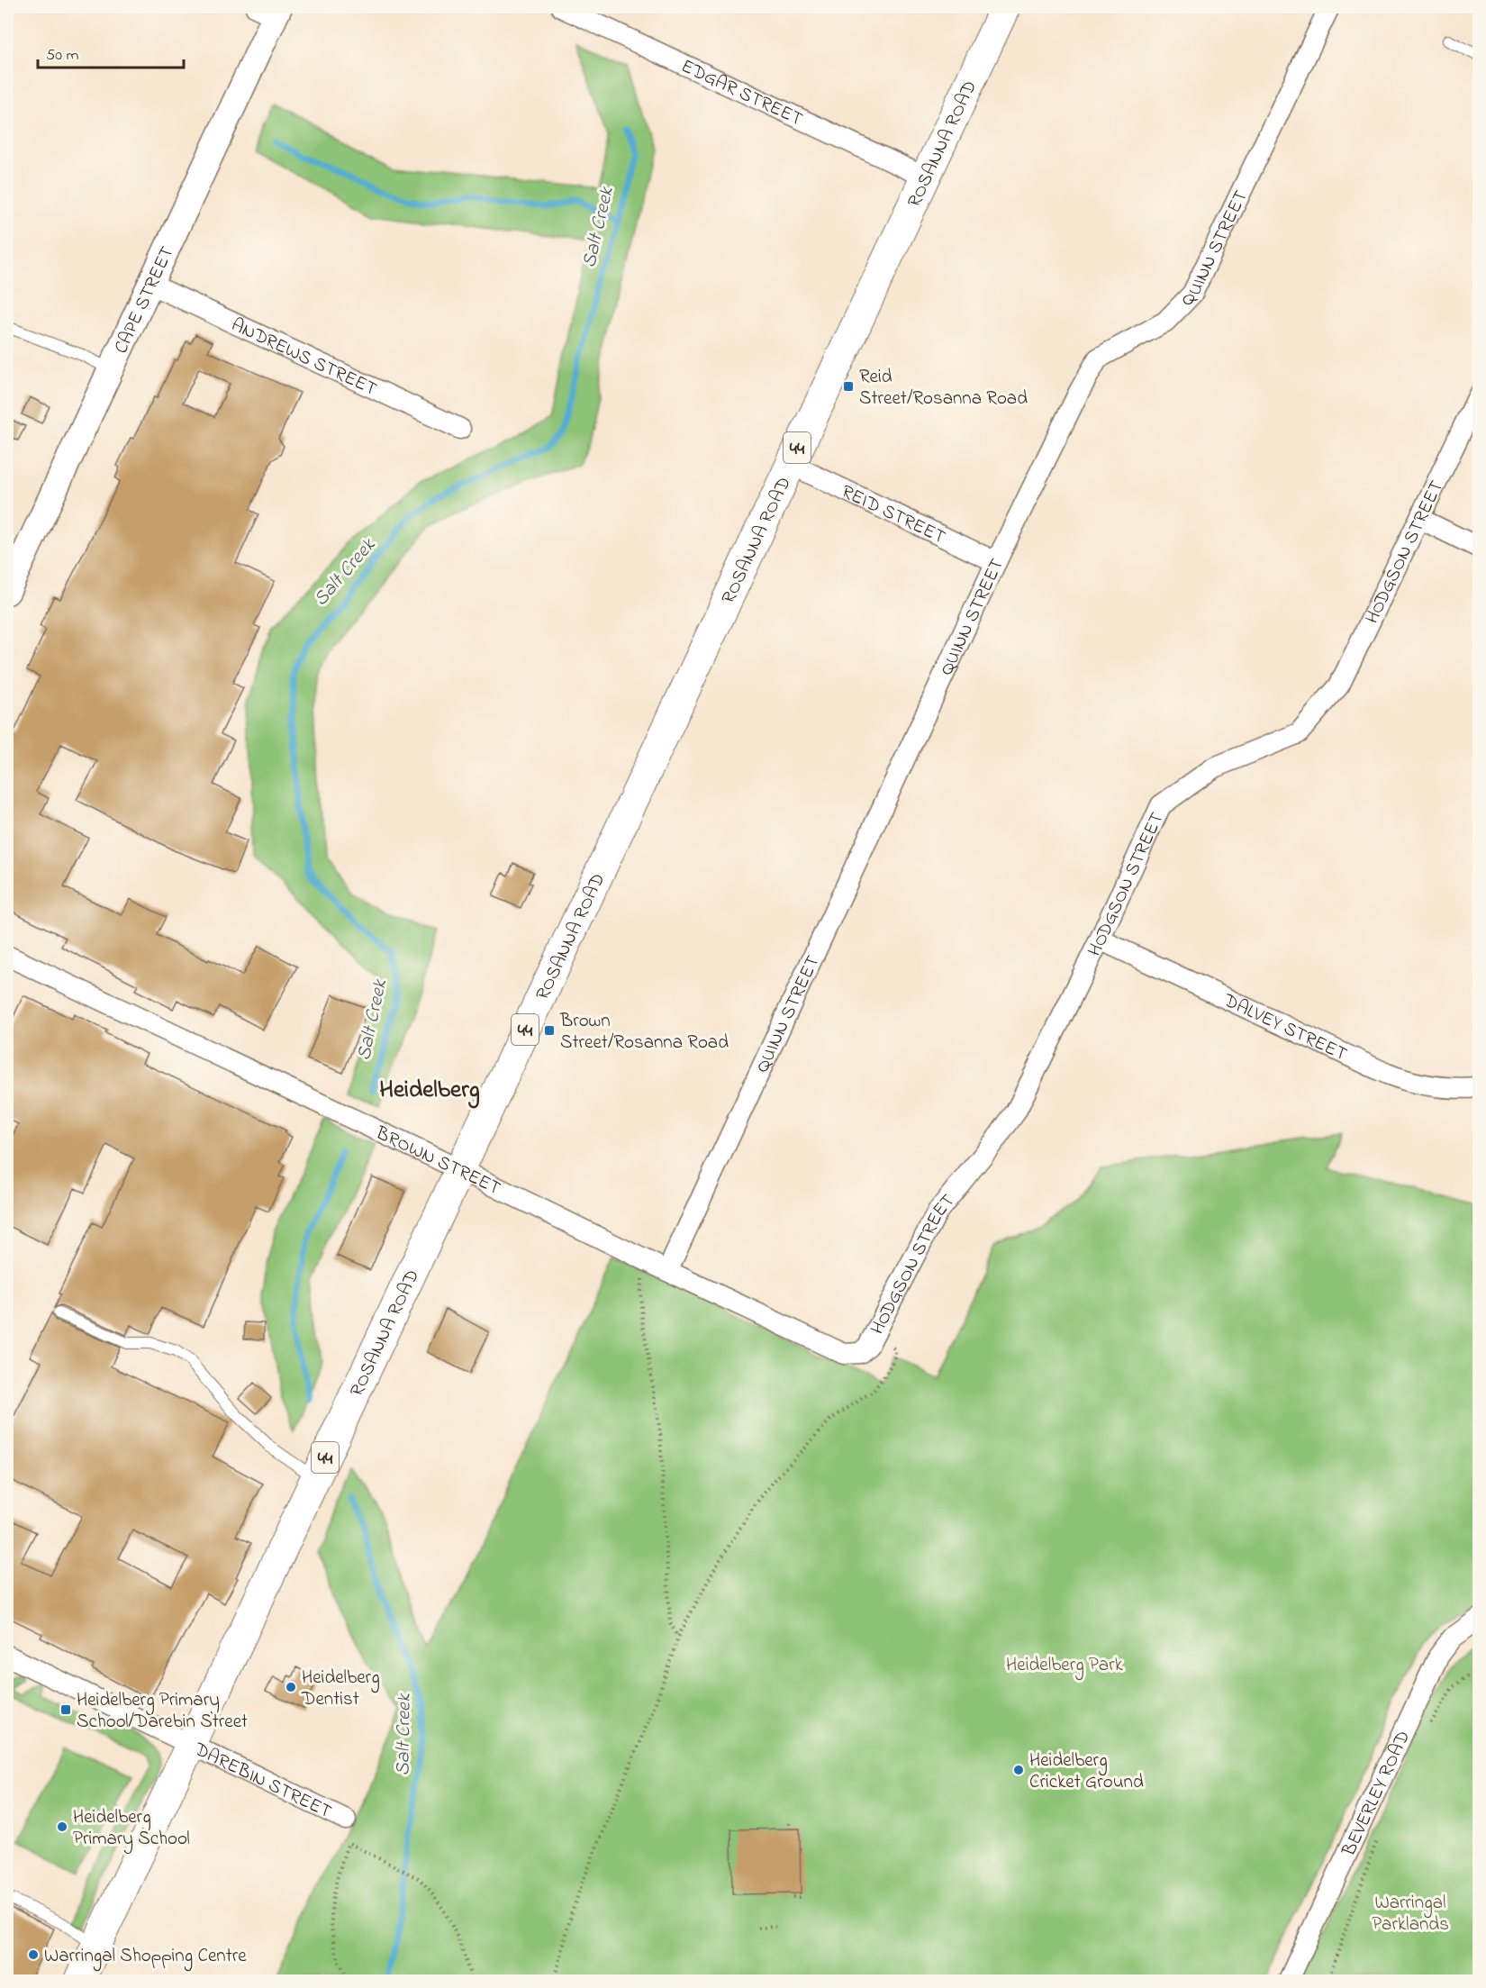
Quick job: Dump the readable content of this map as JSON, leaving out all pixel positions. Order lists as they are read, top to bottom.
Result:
{
  "streets": {
    "highway": ["ROSANNA ROAD", "44"],
    "street": [
      "EDGAR STREET",
      "QUINN STREET",
      "CAPE STREET",
      "ANDREWS STREET",
      "REID STREET",
      "HODGSON STREET",
      "DALVEY STREET",
      "BROWN STREET",
      "DAREBIN STREET",
      "BEVERLEY ROAD"
    ]
  },
  "crossings": [
    ["EDGAR STREET", "ROSANNA ROAD"],
    ["ROSANNA ROAD", "REID STREET"],
    ["ROSANNA ROAD", "BROWN STREET"],
    ["ROSANNA ROAD", "DAREBIN STREET"],
    ["QUINN STREET", "REID STREET"],
    ["QUINN STREET", "BROWN STREET"],
    ["CAPE STREET", "ANDREWS STREET"],
    ["HODGSON STREET", "DALVEY STREET"],
    ["HODGSON STREET", "BROWN STREET"]
  ],
  "districts": ["Heidelberg"],
  "water": ["Salt Creek"],
  "parks": ["Heidelberg Park", "Warringal Parklands"],
  "places": {
    "transit": ["Reid Street/Rosanna Road", "Brown Street/Rosanna Road", "Heidelberg Primary School/Darebin Street"],
    "other": [
      "Heidelberg Dentist",
      "Heidelberg Cricket Ground",
      "Heidelberg Primary School",
      "Warringal Shopping Centre"
    ]
  },
  "scale_bar": "50 m"
}
